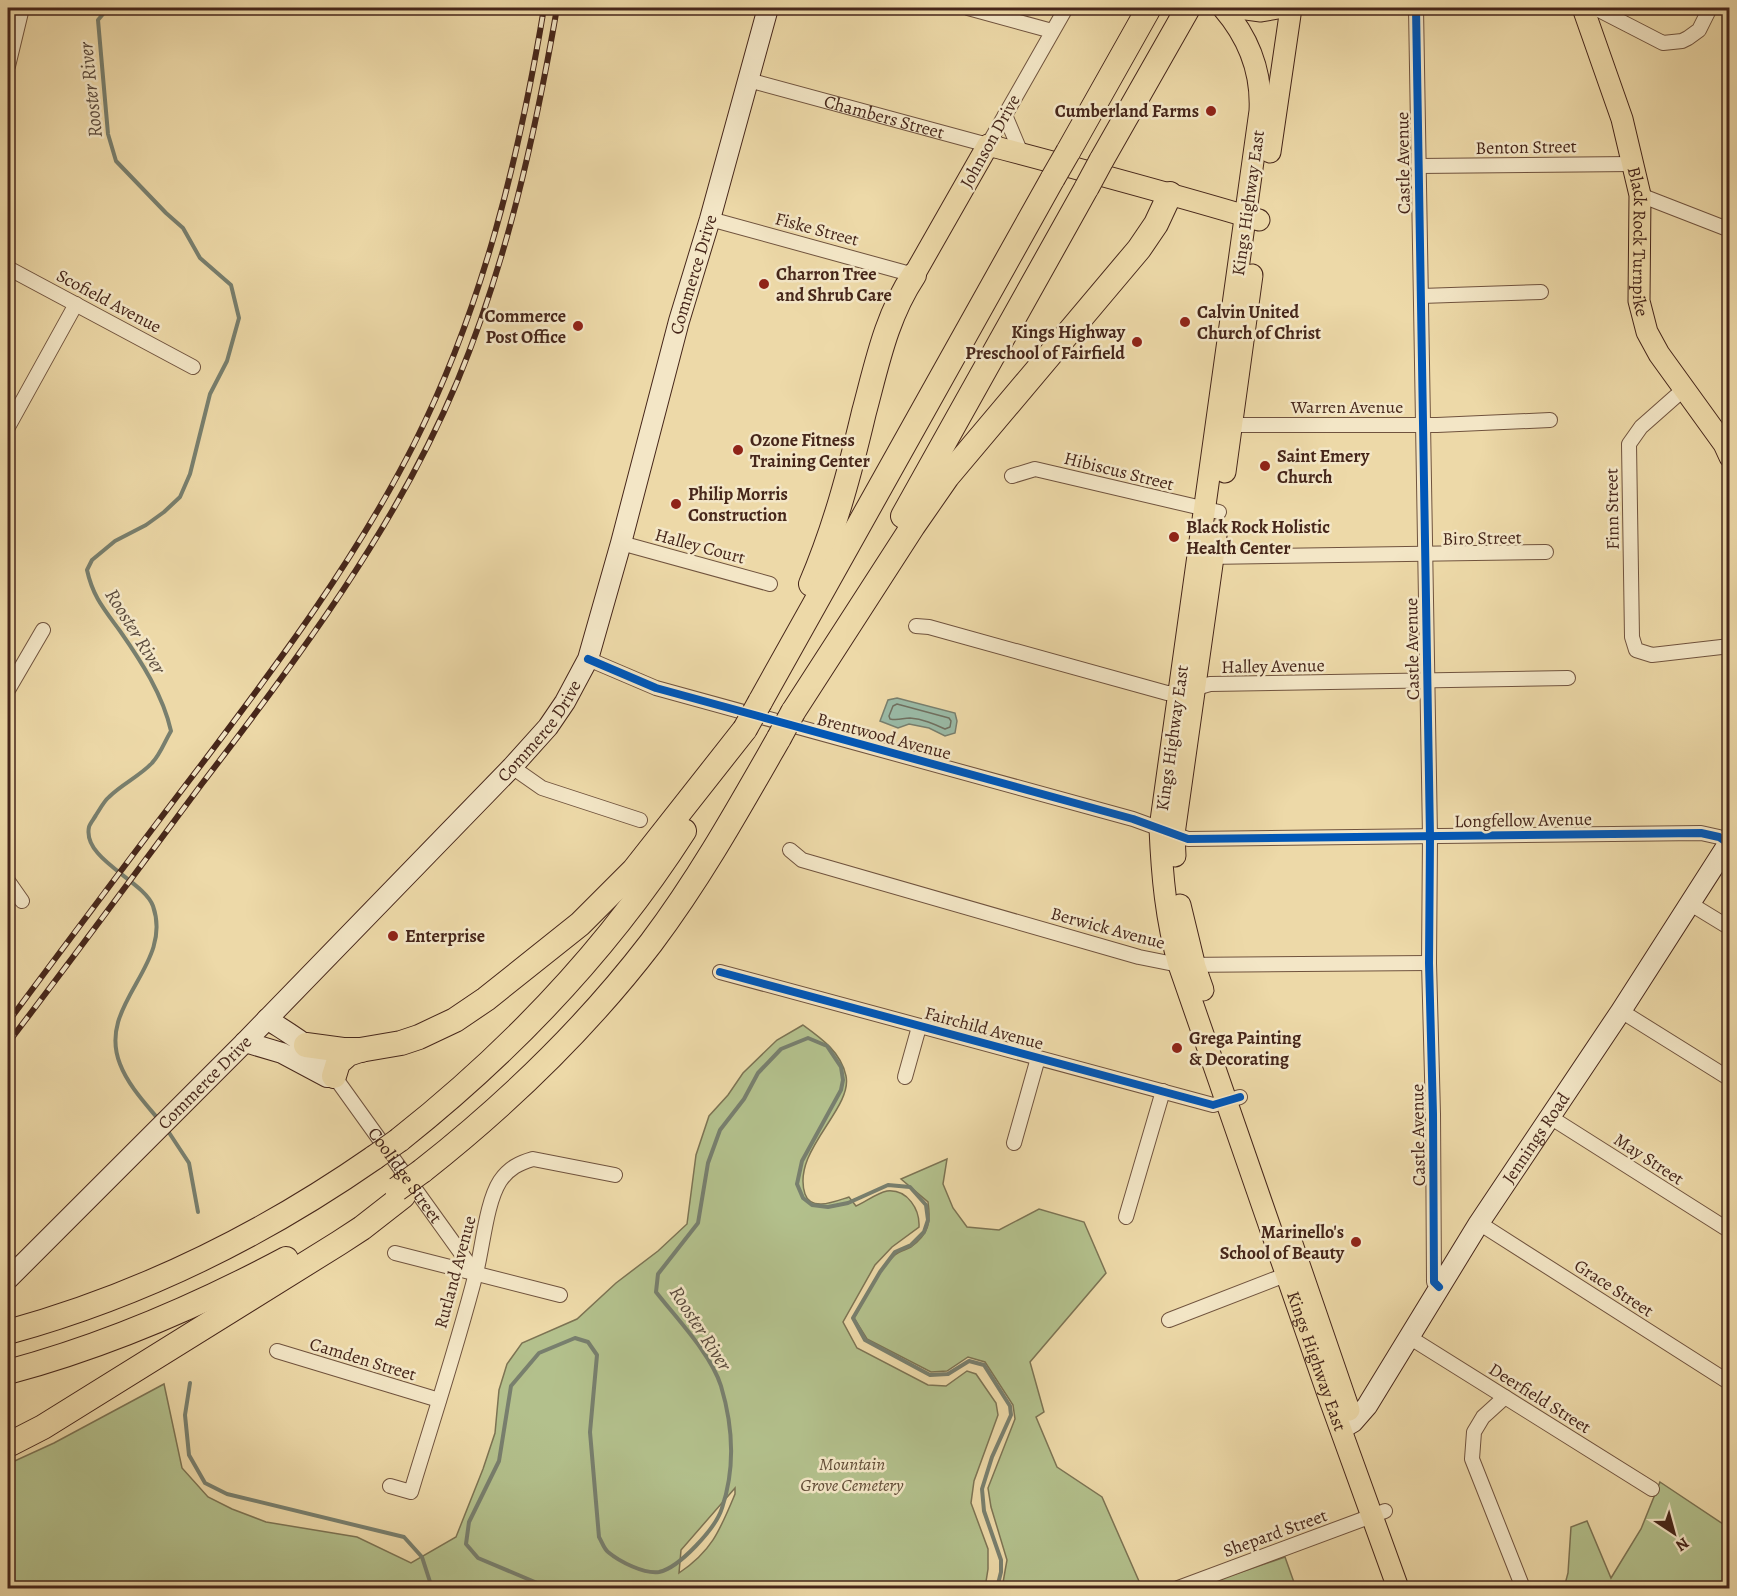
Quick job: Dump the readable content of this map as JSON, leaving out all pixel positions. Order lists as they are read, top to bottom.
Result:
{
  "streets": {
    "main road": [
      "Chambers Street",
      "Johnson Drive",
      "Kings Highway East",
      "Black Rock Turnpike",
      "Commerce Drive",
      "Jennings Road",
      "Coolidge Street"
    ],
    "street": [
      "Benton Street",
      "Castle Avenue",
      "Fiske Street",
      "Scofield Avenue",
      "Warren Avenue",
      "Hibiscus Street",
      "Finn Street",
      "Biro Street",
      "Halley Court",
      "Halley Avenue",
      "Brentwood Avenue",
      "Longfellow Avenue",
      "Berwick Avenue",
      "Fairchild Avenue",
      "May Street",
      "Rutland Avenue",
      "Grace Street",
      "Camden Street",
      "Deerfield Street",
      "Shepard Street"
    ]
  },
  "crossings": [
    ["Chambers Street", "Johnson Drive"],
    ["Chambers Street", "Kings Highway East"],
    ["Chambers Street", "Commerce Drive"],
    ["Johnson Drive", "Fiske Street"],
    ["Benton Street", "Castle Avenue"],
    ["Benton Street", "Black Rock Turnpike"],
    ["Castle Avenue", "Warren Avenue"],
    ["Castle Avenue", "Biro Street"],
    ["Castle Avenue", "Halley Avenue"],
    ["Castle Avenue", "Longfellow Avenue"],
    ["Castle Avenue", "Berwick Avenue"],
    ["Castle Avenue", "Jennings Road"],
    ["Kings Highway East", "Warren Avenue"],
    ["Kings Highway East", "Hibiscus Street"],
    ["Kings Highway East", "Biro Street"],
    ["Kings Highway East", "Halley Avenue"],
    ["Kings Highway East", "Brentwood Avenue"],
    ["Kings Highway East", "Longfellow Avenue"],
    ["Kings Highway East", "Berwick Avenue"],
    ["Kings Highway East", "Fairchild Avenue"],
    ["Kings Highway East", "Jennings Road"],
    ["Kings Highway East", "Shepard Street"],
    ["Fiske Street", "Commerce Drive"],
    ["Black Rock Turnpike", "Finn Street"],
    ["Commerce Drive", "Halley Court"],
    ["Commerce Drive", "Brentwood Avenue"],
    ["Commerce Drive", "Coolidge Street"],
    ["Brentwood Avenue", "Longfellow Avenue"],
    ["Longfellow Avenue", "Jennings Road"],
    ["Jennings Road", "May Street"],
    ["Jennings Road", "Grace Street"],
    ["Jennings Road", "Deerfield Street"],
    ["Coolidge Street", "Rutland Avenue"],
    ["Rutland Avenue", "Camden Street"]
  ],
  "water": ["Rooster River"],
  "parks": ["Mountain Grove Cemetery"],
  "places": [
    "Cumberland Farms",
    "Charron Tree and Shrub Care",
    "Calvin United Church of Christ",
    "Commerce Post Office",
    "Kings Highway Preschool of Fairfield",
    "Ozone Fitness Training Center",
    "Saint Emery Church",
    "Philip Morris Construction",
    "Black Rock Holistic Health Center",
    "Enterprise",
    "Grega Painting & Decorating",
    "Marinello's School of Beauty"
  ],
  "north": "bottom right"
}
